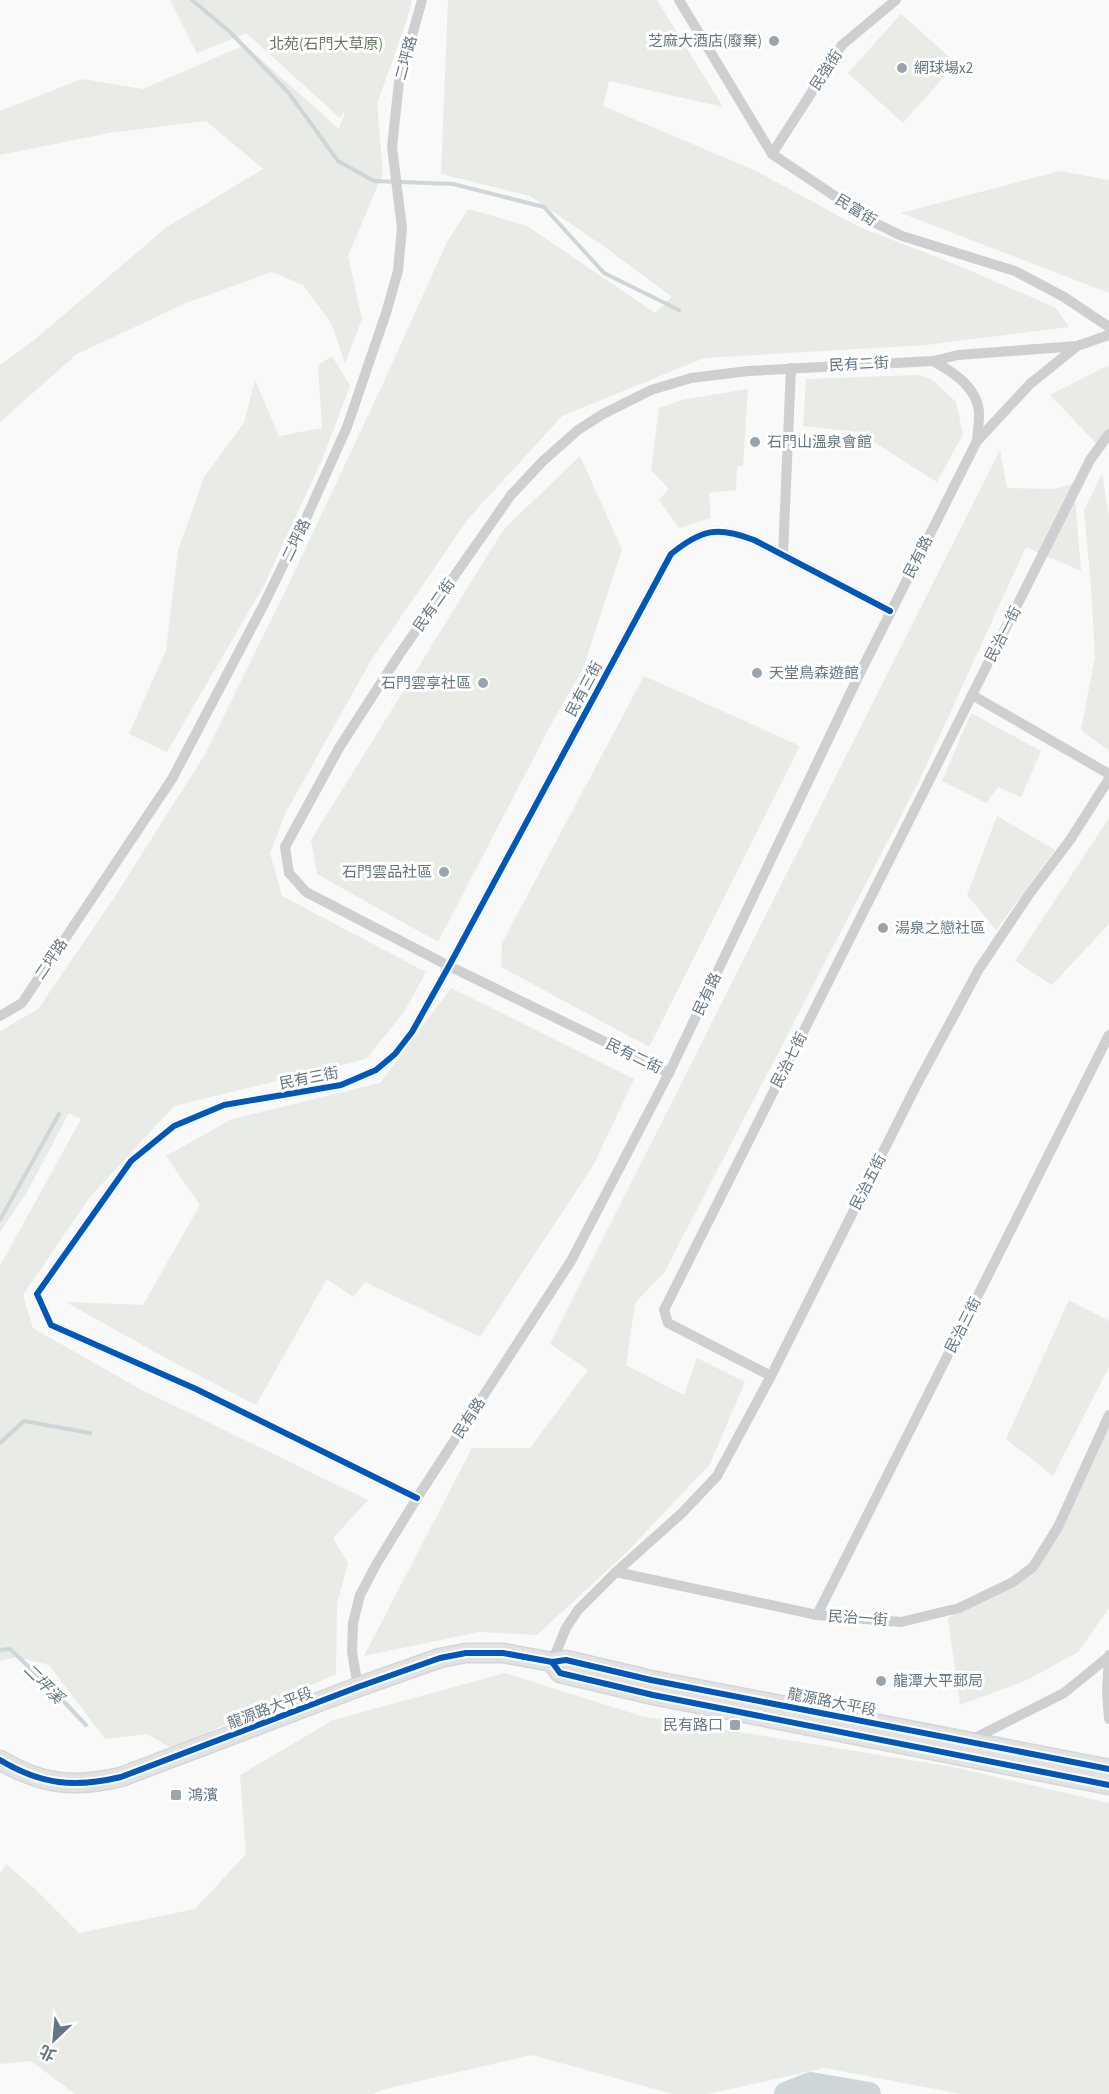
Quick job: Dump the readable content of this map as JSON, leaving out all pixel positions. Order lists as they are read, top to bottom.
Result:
{
  "streets": {
    "main road": ["龍源路大平段"],
    "street": [
      "二坪路",
      "民強街",
      "民富街",
      "民有二街",
      "民有路",
      "民治一街",
      "民有三街",
      "民治七街",
      "民治五街",
      "民治三街"
    ]
  },
  "crossings": [
    ["民強街", "民富街"],
    ["民有二街", "民有路"],
    ["民有二街", "民有三街"],
    ["民有路", "民有三街"],
    ["民有路", "龍源路大平段"],
    ["民治一街", "民治七街"],
    ["民治一街", "民治五街"],
    ["民治一街", "民治三街"],
    ["民治七街", "民治五街"]
  ],
  "water": ["二坪溪"],
  "parks": ["北苑(石門大草原)"],
  "places": {
    "other": [
      "芝麻大酒店(廢棄)",
      "網球場x2",
      "石門山溫泉會館",
      "天堂鳥森遊館",
      "石門雲享社區",
      "石門雲品社區",
      "湯泉之戀社區",
      "龍潭大平郵局"
    ],
    "transit": ["民有路口", "鴻濱"]
  },
  "north": "bottom left"
}
